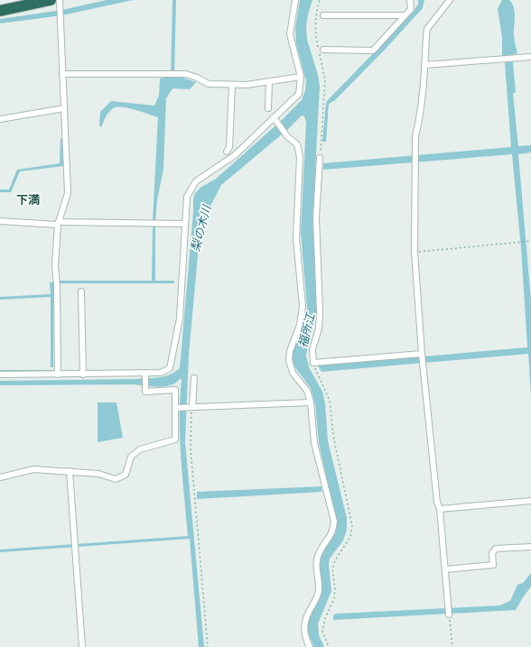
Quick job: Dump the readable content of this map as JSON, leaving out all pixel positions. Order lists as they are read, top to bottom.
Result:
{
  "districts": ["下満"],
  "water": ["梨の木川", "福所江"]
}
